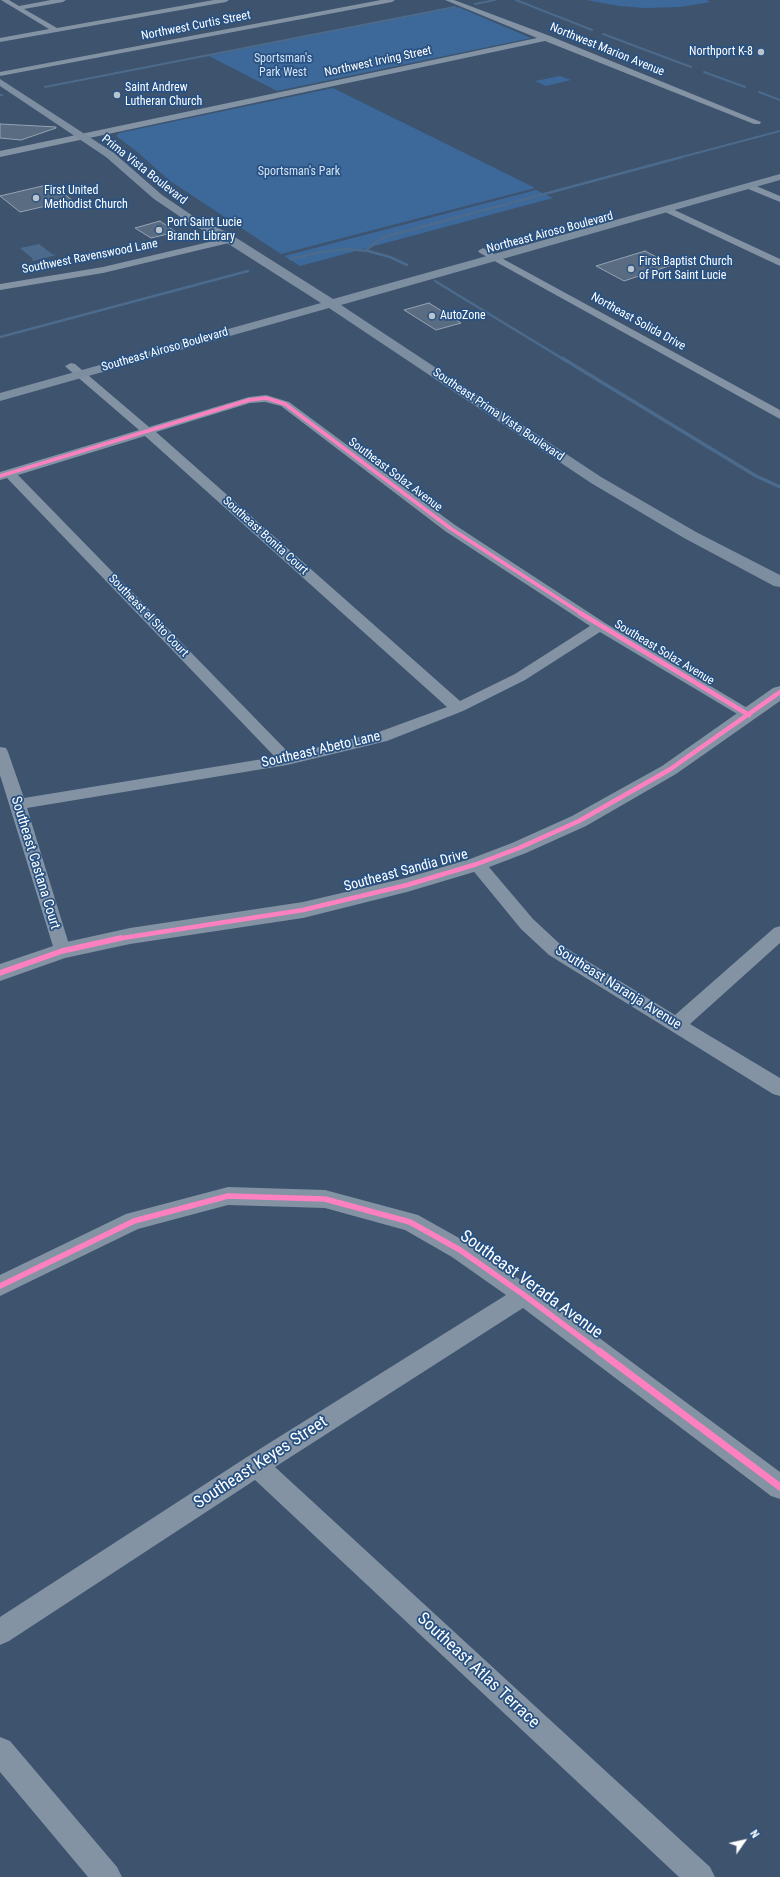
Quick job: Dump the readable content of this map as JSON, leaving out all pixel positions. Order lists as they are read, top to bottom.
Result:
{
  "streets": {
    "main road": [
      "Prima Vista Boulevard",
      "Northeast Airoso Boulevard",
      "Southeast Airoso Boulevard",
      "Southeast Prima Vista Boulevard"
    ],
    "street": [
      "Northwest Curtis Street",
      "Northwest Marion Avenue",
      "Northwest Irving Street",
      "Southwest Ravenswood Lane",
      "Northeast Solida Drive",
      "Southeast Solaz Avenue",
      "Southeast Bonita Court",
      "Southeast el Sito Court",
      "Southeast Abeto Lane",
      "Southeast Castana Court",
      "Southeast Sandia Drive",
      "Southeast Naranja Avenue",
      "Southeast Verada Avenue",
      "Southeast Keyes Street",
      "Southeast Atlas Terrace"
    ]
  },
  "crossings": [
    ["Northwest Curtis Street", "Prima Vista Boulevard"],
    ["Northwest Marion Avenue", "Northwest Irving Street"],
    ["Northwest Irving Street", "Prima Vista Boulevard"],
    ["Prima Vista Boulevard", "Southwest Ravenswood Lane"],
    ["Prima Vista Boulevard", "Southeast Prima Vista Boulevard"],
    ["Northeast Airoso Boulevard", "Northeast Solida Drive"],
    ["Northeast Airoso Boulevard", "Southeast Airoso Boulevard"],
    ["Northeast Airoso Boulevard", "Southeast Prima Vista Boulevard"],
    ["Southwest Ravenswood Lane", "Southeast Prima Vista Boulevard"],
    ["Southeast Airoso Boulevard", "Southeast Prima Vista Boulevard"],
    ["Southeast Airoso Boulevard", "Southeast Bonita Court"],
    ["Southeast Solaz Avenue", "Southeast Bonita Court"],
    ["Southeast Solaz Avenue", "Southeast el Sito Court"],
    ["Southeast Solaz Avenue", "Southeast Abeto Lane"],
    ["Southeast Solaz Avenue", "Southeast Sandia Drive"],
    ["Southeast Bonita Court", "Southeast Abeto Lane"],
    ["Southeast el Sito Court", "Southeast Abeto Lane"],
    ["Southeast Abeto Lane", "Southeast Castana Court"],
    ["Southeast Castana Court", "Southeast Sandia Drive"],
    ["Southeast Sandia Drive", "Southeast Naranja Avenue"],
    ["Southeast Verada Avenue", "Southeast Keyes Street"],
    ["Southeast Keyes Street", "Southeast Atlas Terrace"]
  ],
  "parks": ["Sportsman's Park West", "Sportsman's Park"],
  "places": [
    "Northport K-8",
    "Saint Andrew Lutheran Church",
    "First United Methodist Church",
    "Port Saint Lucie Branch Library",
    "First Baptist Church of Port Saint Lucie",
    "AutoZone"
  ],
  "north": "top right"
}
